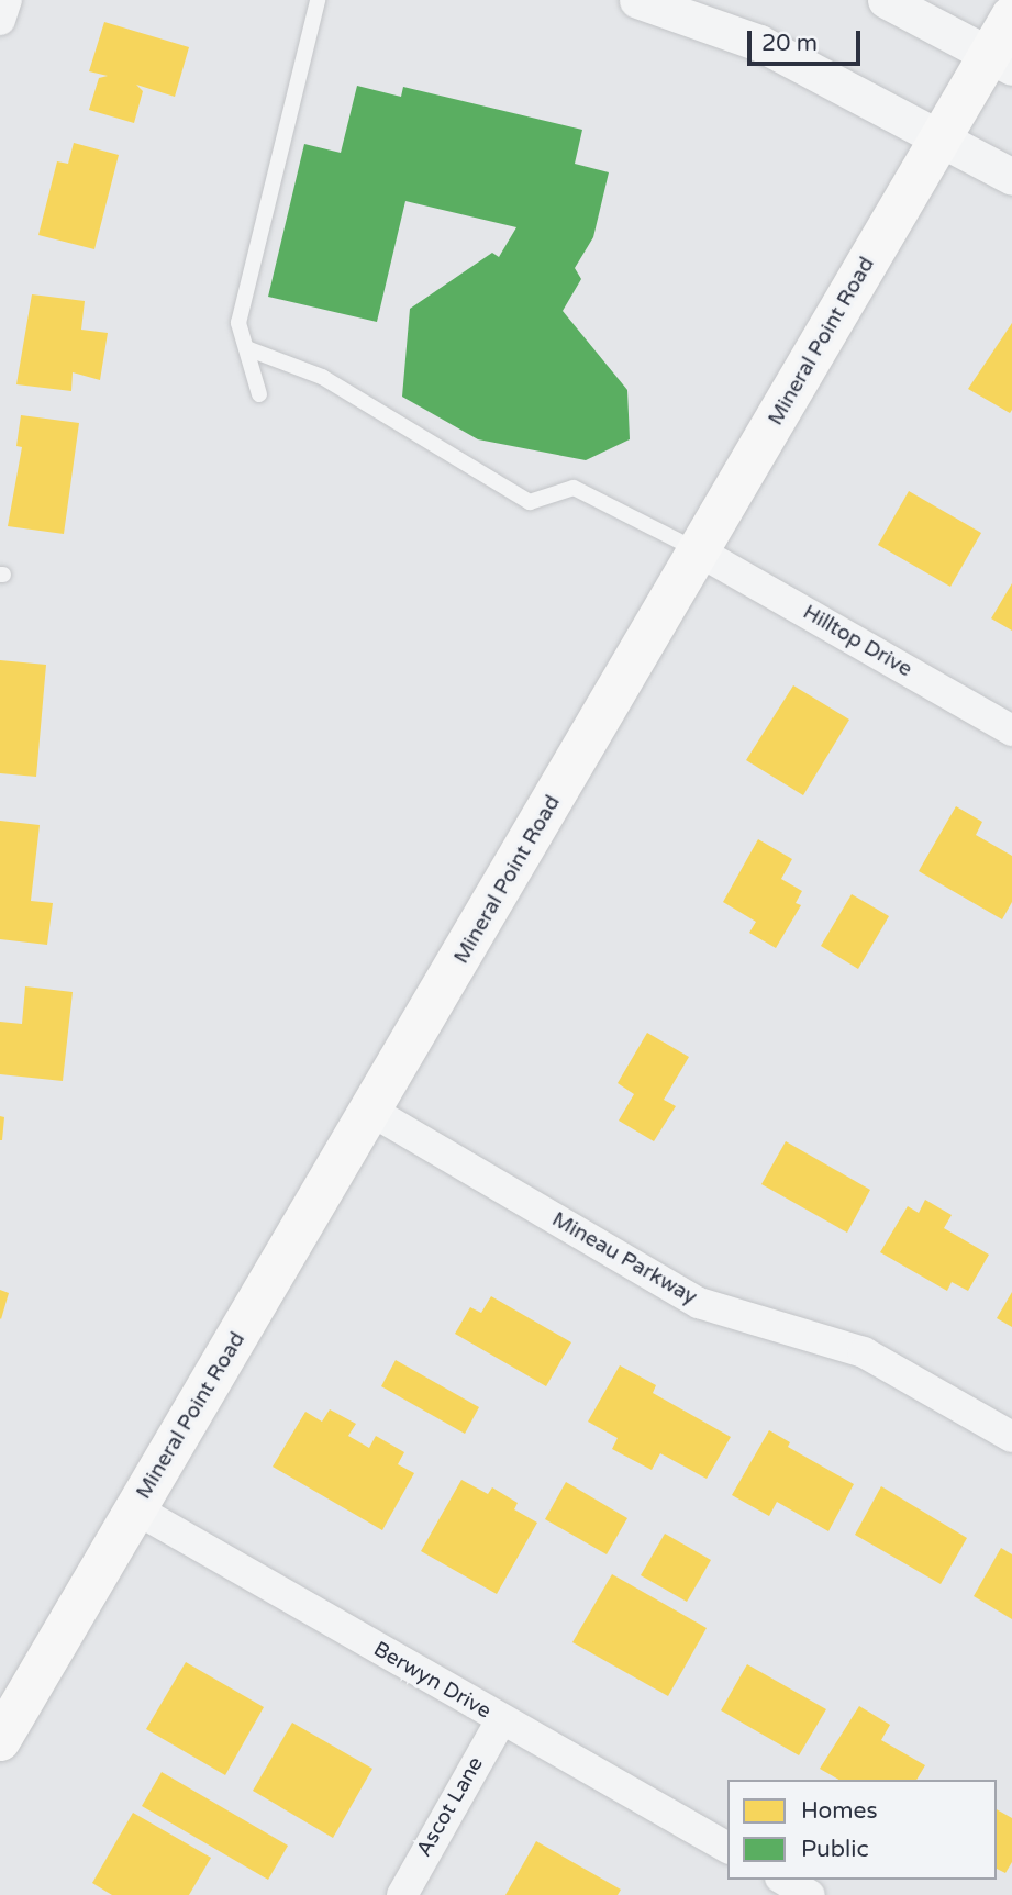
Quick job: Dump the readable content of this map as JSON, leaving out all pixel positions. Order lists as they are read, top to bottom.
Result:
{
  "streets": {
    "main road": ["Mineral Point Road"],
    "street": [
      "Hilltop Drive",
      "Mineau Parkway",
      "Berwyn Drive",
      "Ascot Lane"
    ]
  },
  "crossings": [
    ["Mineral Point Road", "Hilltop Drive"],
    ["Mineral Point Road", "Mineau Parkway"],
    ["Mineral Point Road", "Berwyn Drive"],
    ["Berwyn Drive", "Ascot Lane"]
  ],
  "legend": ["Homes", "Public"],
  "scale_bar": "20 m"
}
